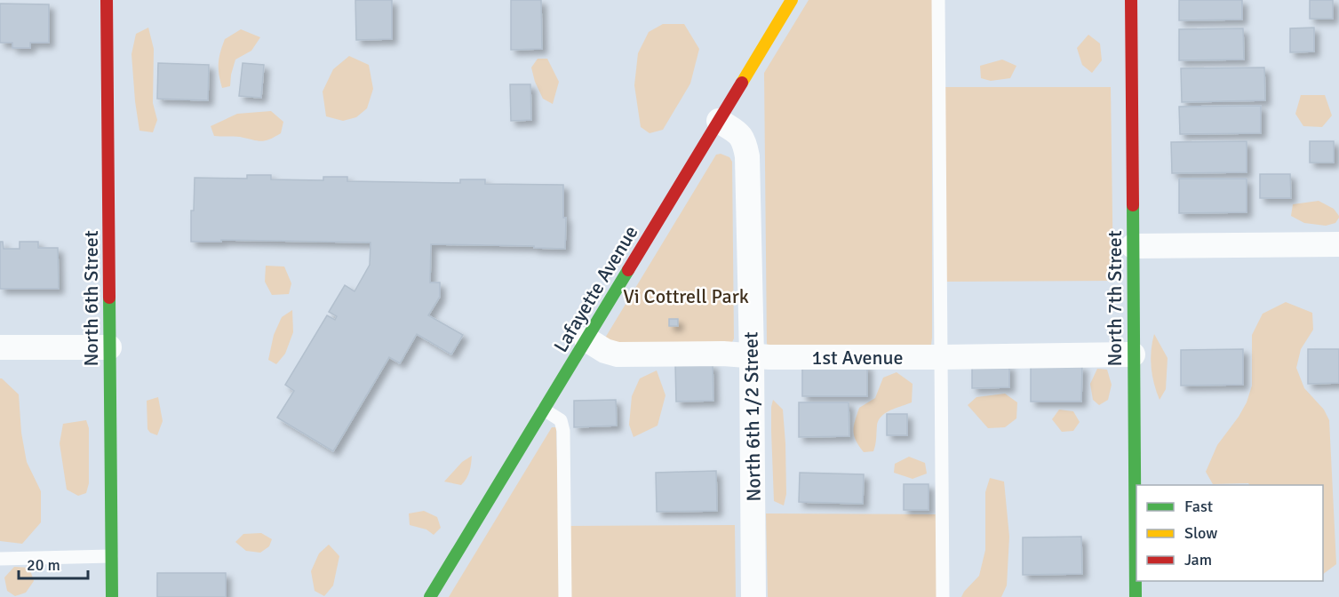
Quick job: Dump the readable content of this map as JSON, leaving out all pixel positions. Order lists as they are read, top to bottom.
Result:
{
  "streets": {
    "street": [
      "Lafayette Avenue",
      "North 6th Street",
      "North 7th Street",
      "1st Avenue",
      "North 6th 1/2 Street"
    ]
  },
  "crossings": [
    ["Lafayette Avenue", "1st Avenue"],
    ["Lafayette Avenue", "North 6th 1/2 Street"],
    ["North 7th Street", "1st Avenue"],
    ["1st Avenue", "North 6th 1/2 Street"]
  ],
  "parks": ["Vi Cottrell Park"],
  "legend": ["Fast", "Slow", "Jam"],
  "scale_bar": "20 m"
}
